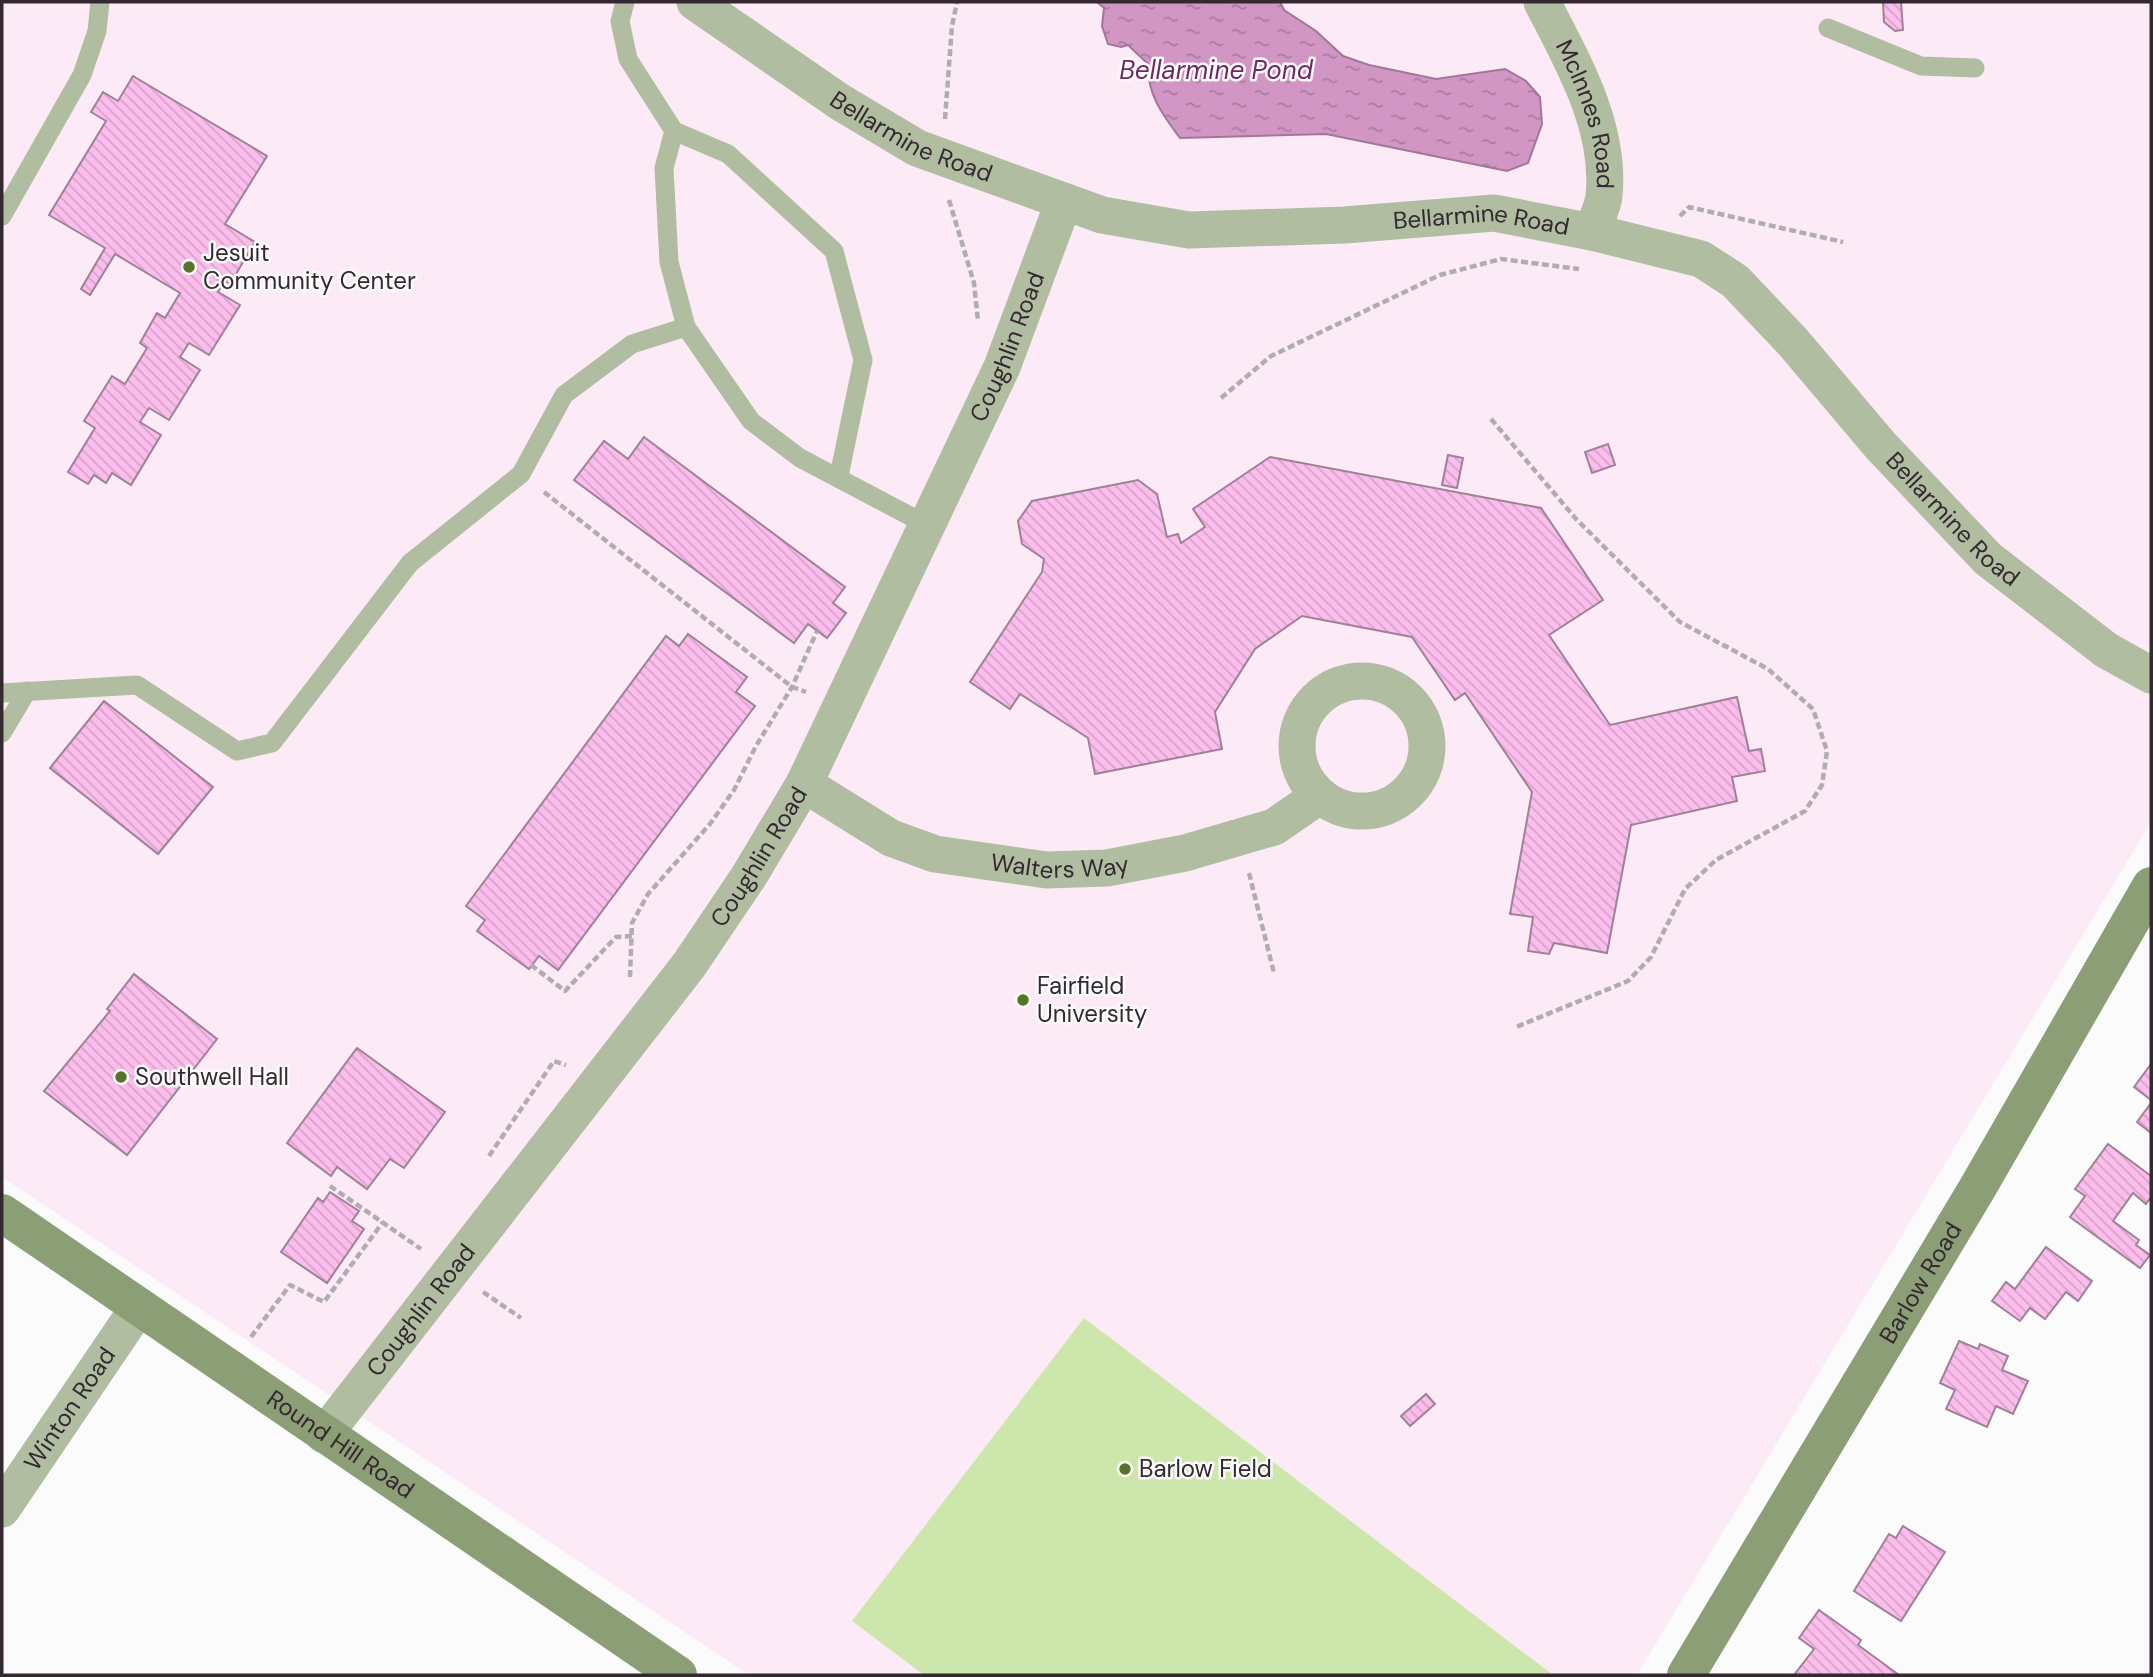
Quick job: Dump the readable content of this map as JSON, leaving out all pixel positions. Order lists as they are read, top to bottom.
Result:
{
  "streets": {
    "street": [
      "McInnes Road",
      "Bellarmine Road",
      "Coughlin Road",
      "Walters Way",
      "Barlow Road",
      "Winton Road",
      "Round Hill Road"
    ]
  },
  "crossings": [
    ["McInnes Road", "Bellarmine Road"],
    ["Bellarmine Road", "Coughlin Road"],
    ["Coughlin Road", "Walters Way"],
    ["Coughlin Road", "Round Hill Road"],
    ["Winton Road", "Round Hill Road"]
  ],
  "water": ["Bellarmine Pond"],
  "places": [
    "Jesuit Community Center",
    "Fairfield University",
    "Southwell Hall",
    "Barlow Field"
  ]
}
